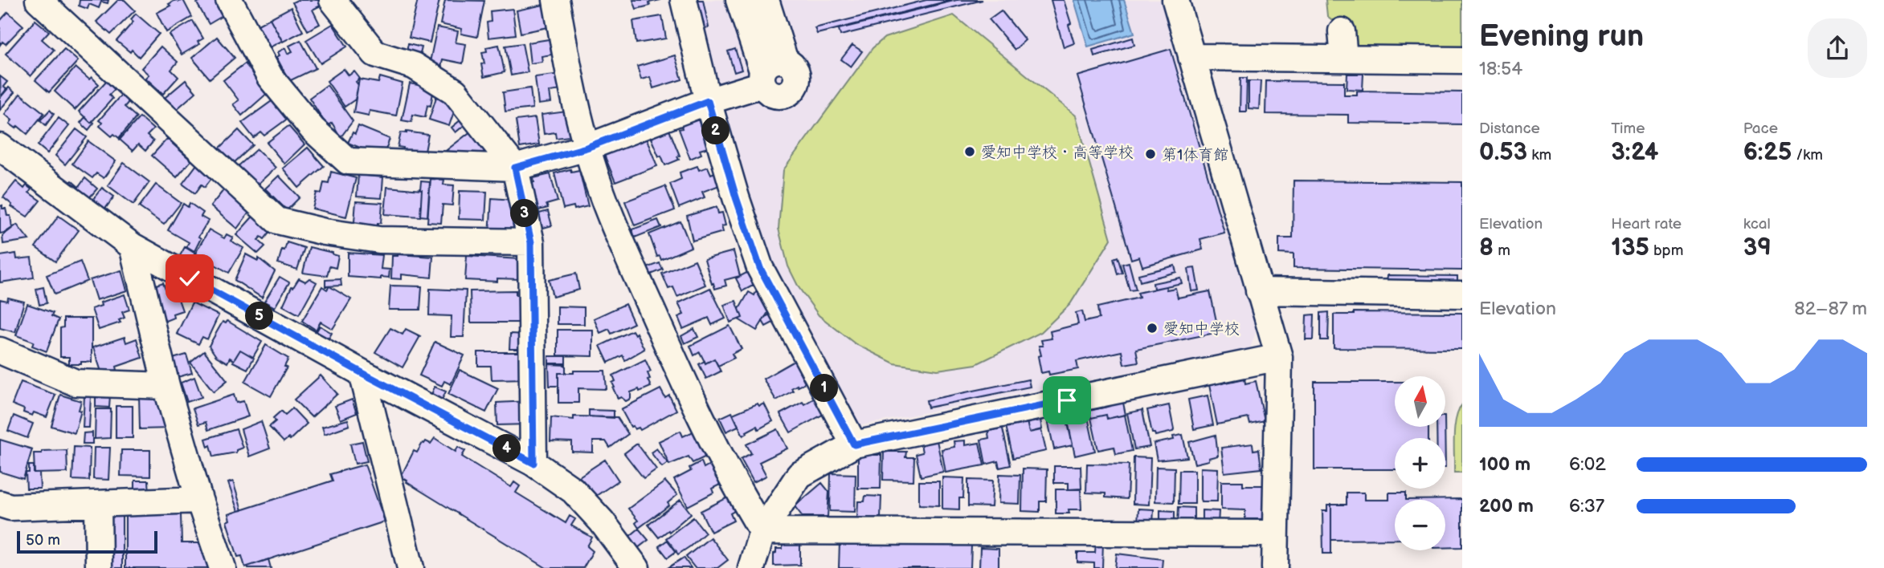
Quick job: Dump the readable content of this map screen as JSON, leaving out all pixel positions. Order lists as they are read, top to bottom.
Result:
{
  "places": ["愛知中学校・高等学校", "第1体育館", "愛知中学校"],
  "scale_bar": "50 m",
  "north": "top",
  "page": {
    "heading": ["Evening run", "18:54"],
    "stats": [
      ["Distance", "0.53 km"],
      ["Time", "3:24"],
      ["Pace", "6:25 /km"],
      ["Elevation", "8 m"],
      ["Heart rate", "135 bpm"],
      ["kcal", "39"]
    ],
    "pins": [
      "2",
      "3",
      "5",
      "1",
      "4"
    ],
    "chart": ["Elevation", "82–87 m"],
    "map_buttons": ["+", "−"],
    "list": [
      {
        "name": "100 m",
        "note": "6:02"
      },
      {
        "name": "200 m",
        "note": "6:37"
      }
    ],
    "scale": "50 m"
  }
}
